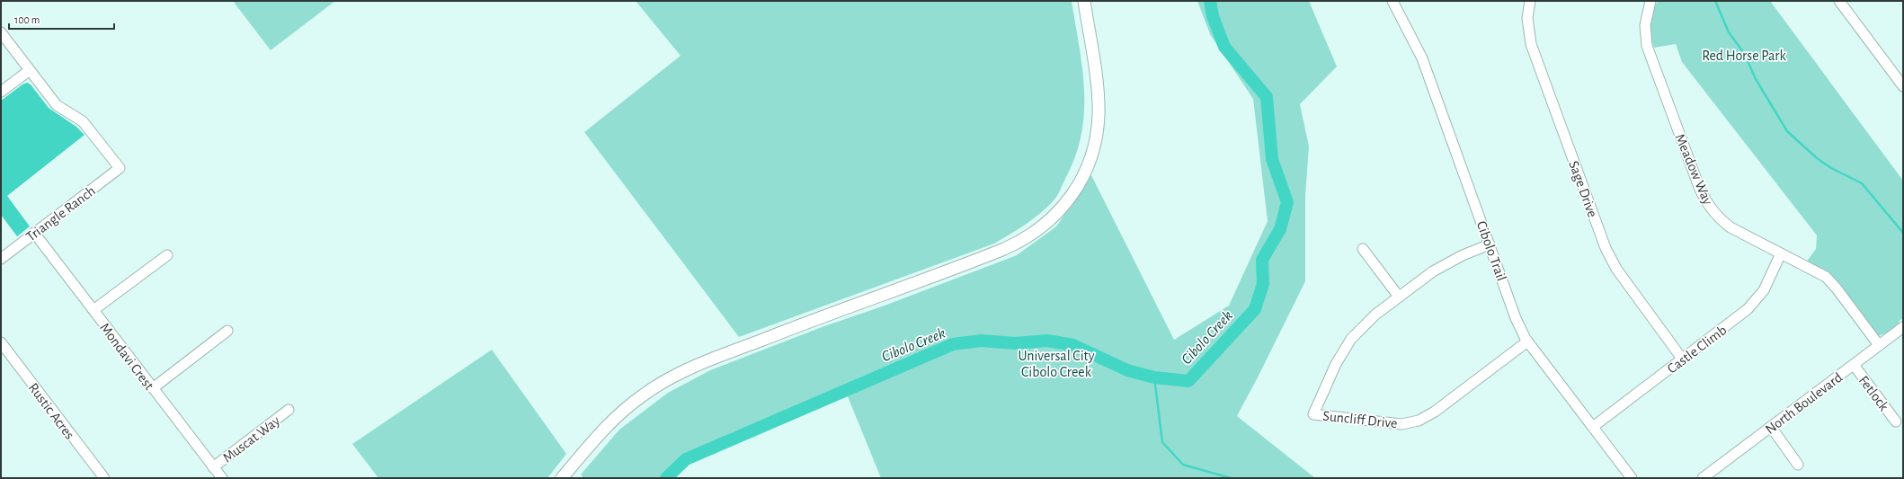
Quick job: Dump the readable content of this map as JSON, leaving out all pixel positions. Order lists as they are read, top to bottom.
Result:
{
  "streets": {
    "street": [
      "Meadow Way",
      "Sage Drive",
      "Triangle Ranch",
      "Cibolo Trail",
      "Castle Climb",
      "Mondavi Crest",
      "Fetlock",
      "North Boulevard",
      "Rustic Acres",
      "Suncliff Drive",
      "Muscat Way"
    ]
  },
  "crossings": [
    ["Meadow Way", "Castle Climb"],
    ["Meadow Way", "North Boulevard"],
    ["Sage Drive", "Castle Climb"],
    ["Triangle Ranch", "Mondavi Crest"],
    ["Cibolo Trail", "Castle Climb"],
    ["Cibolo Trail", "Suncliff Drive"],
    ["Mondavi Crest", "Muscat Way"],
    ["Fetlock", "North Boulevard"]
  ],
  "water": ["Cibolo Creek"],
  "parks": ["Red Horse Park", "Universal City Cibolo Creek"],
  "scale_bar": "100 m"
}
